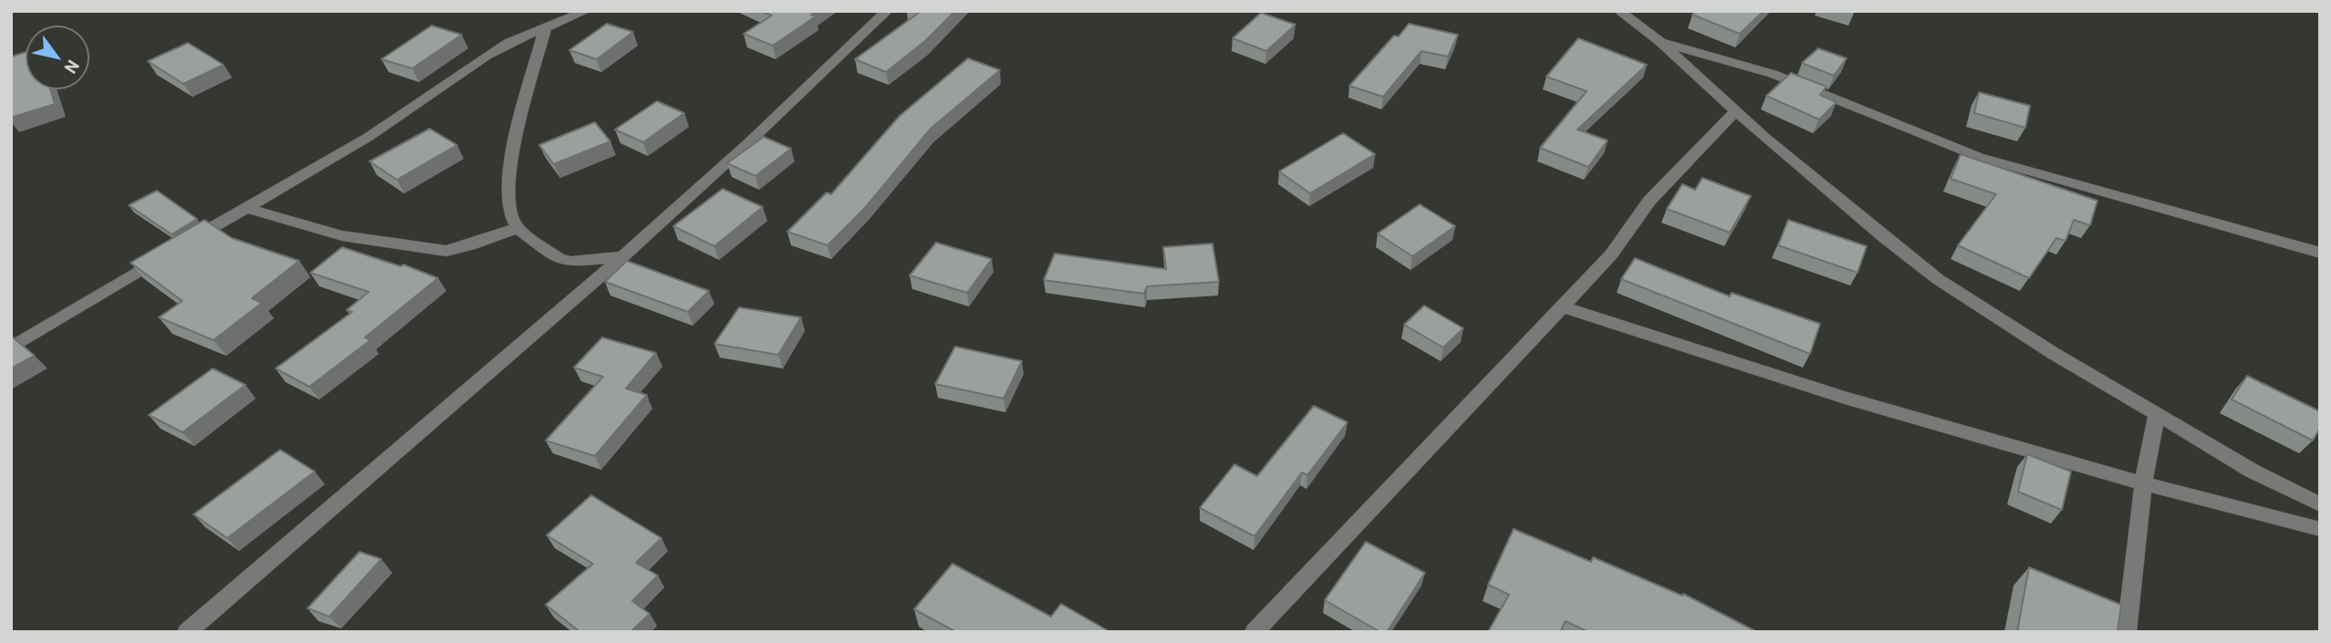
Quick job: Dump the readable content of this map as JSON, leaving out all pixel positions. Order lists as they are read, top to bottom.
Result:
{
  "north": "bottom right"
}
